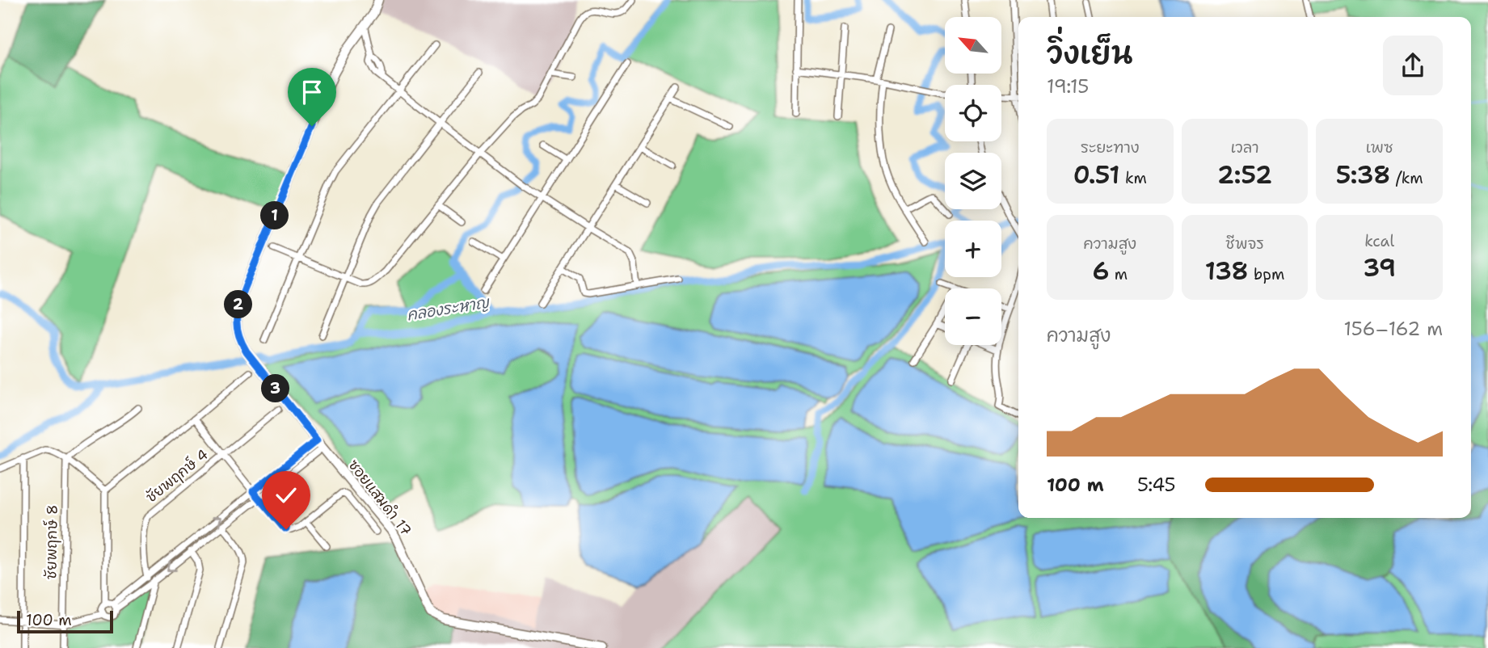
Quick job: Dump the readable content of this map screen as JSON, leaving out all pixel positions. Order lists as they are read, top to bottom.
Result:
{
  "streets": {
    "street": ["ชัยพฤกษ์ 4", "ซอยแสมดำ 17", "ชัยพฤกษ์ 8"]
  },
  "water": ["คลองระหาญ"],
  "scale_bar": "100 m",
  "north": "top left",
  "page": {
    "map_buttons": ["+", "−"],
    "heading": ["วิ่งเย็น", "19:15"],
    "stats": [
      ["ระยะทาง", "0.51 km"],
      ["เวลา", "2:52"],
      ["เพซ", "5:38 /km"],
      ["ความสูง", "6 m"],
      ["ชีพจร", "138 bpm"],
      ["kcal", "39"]
    ],
    "pins": ["1", "2", "3"],
    "chart": ["ความสูง", "156–162 m"],
    "list": [
      {
        "name": "100 m",
        "note": "5:45"
      }
    ],
    "scale": "100 m"
  }
}
